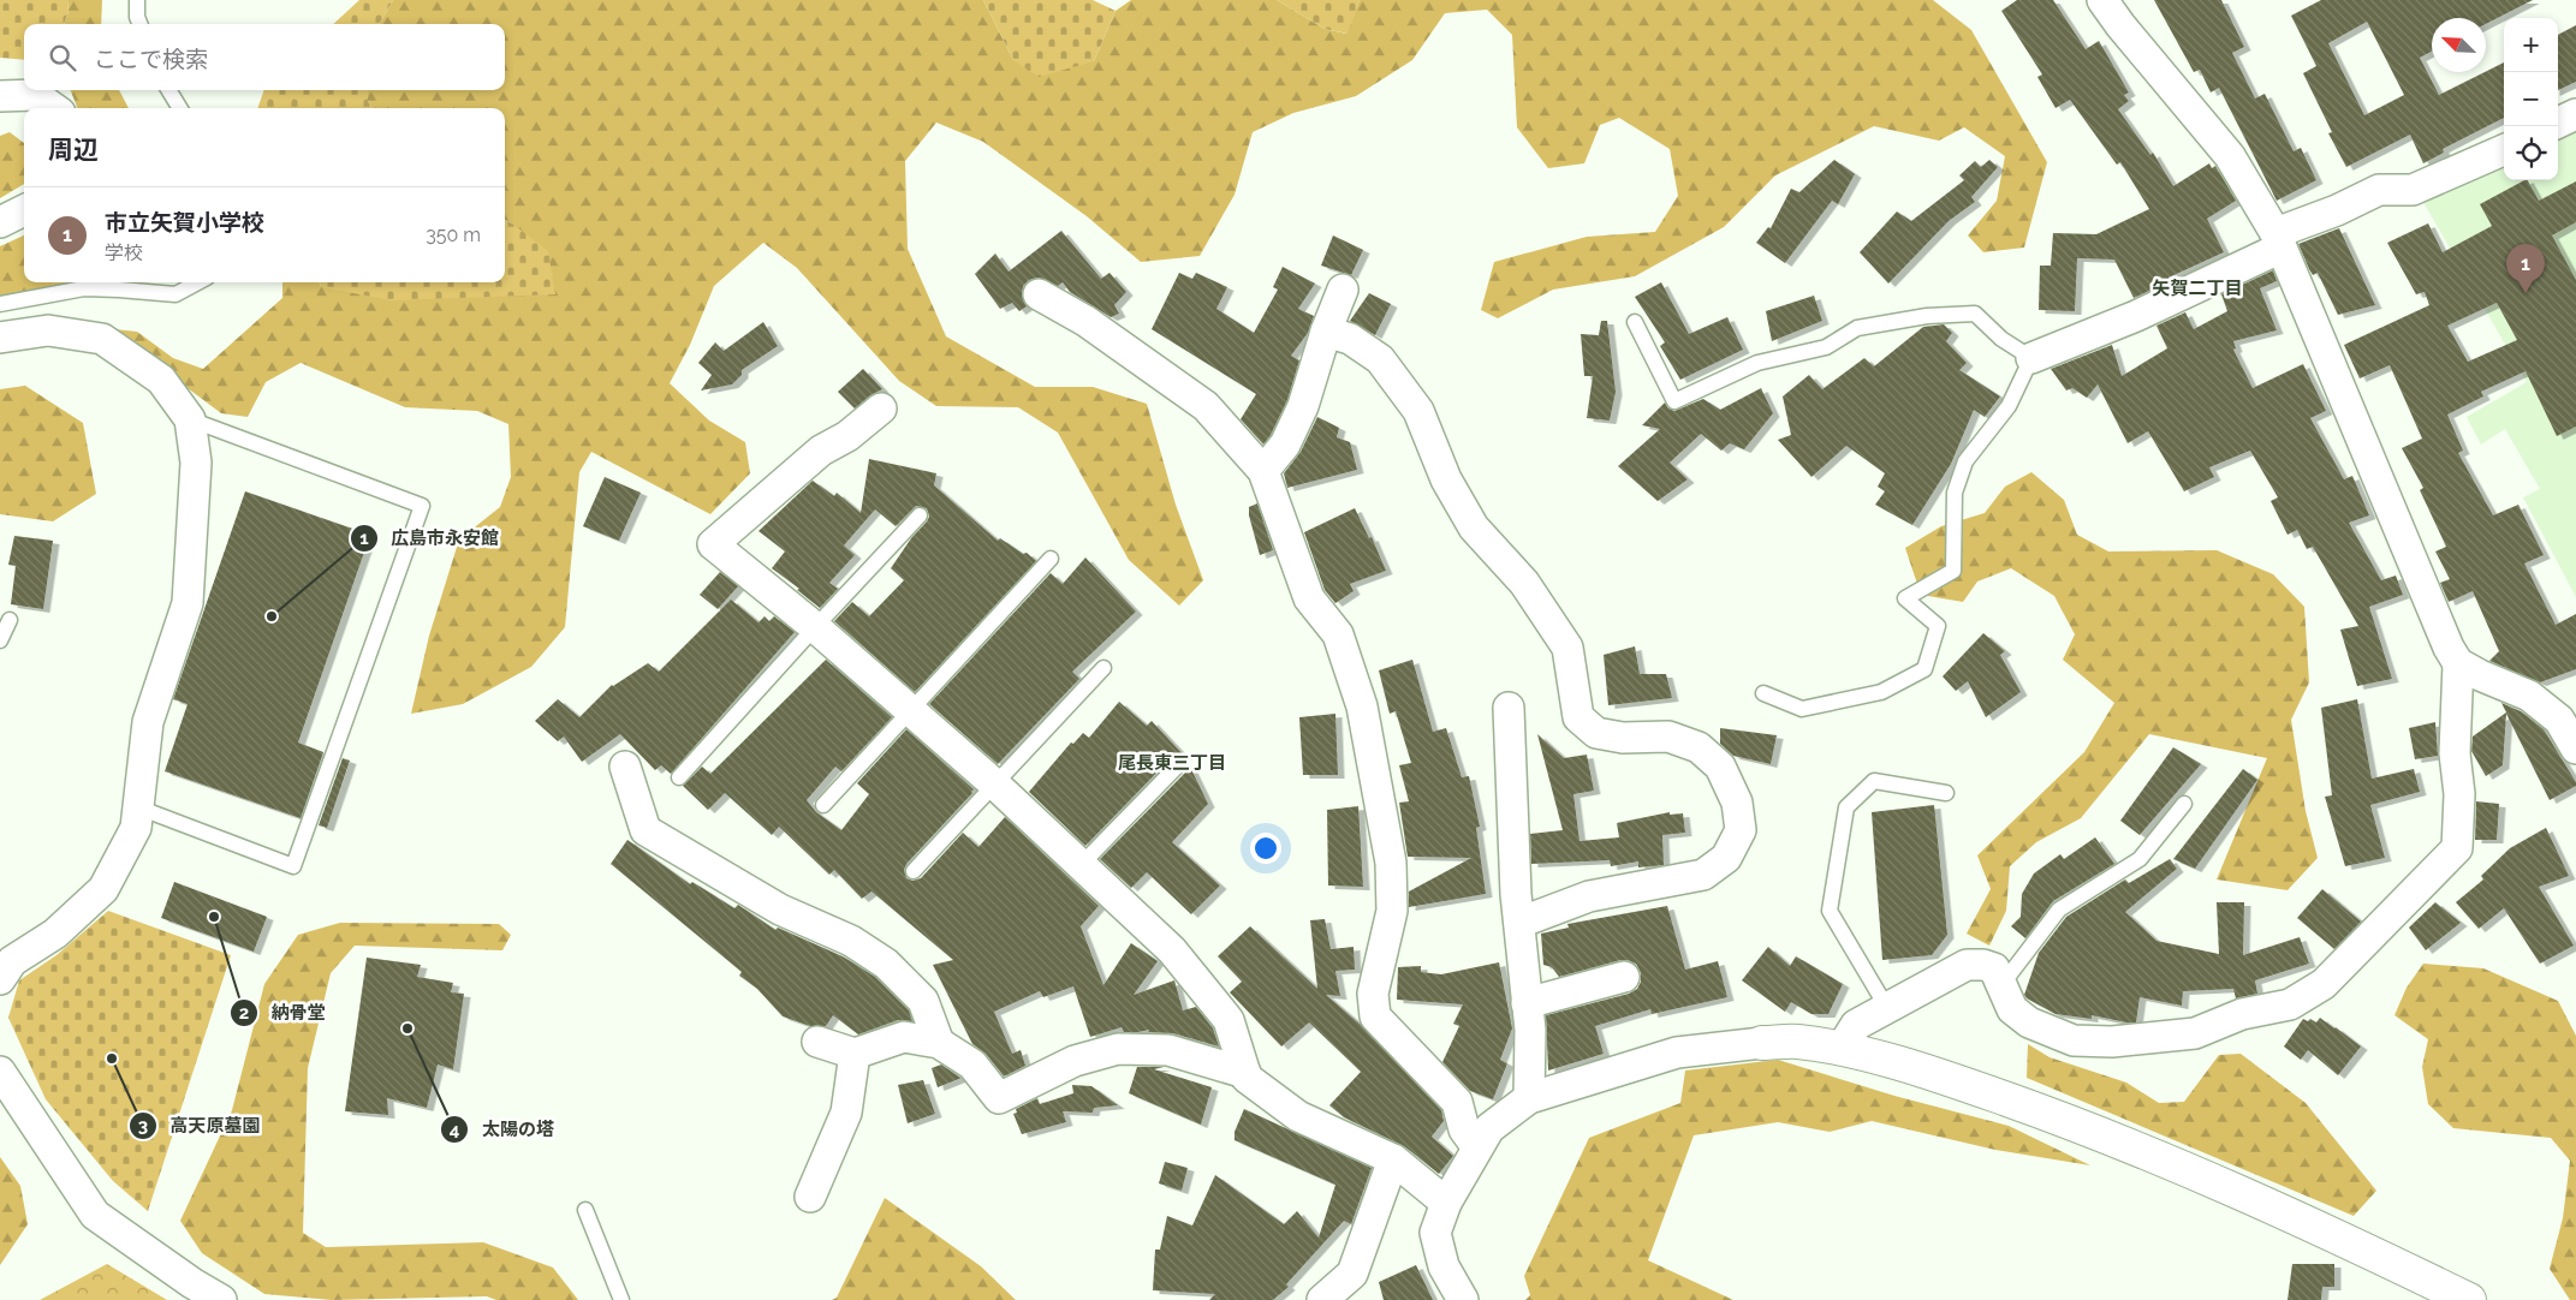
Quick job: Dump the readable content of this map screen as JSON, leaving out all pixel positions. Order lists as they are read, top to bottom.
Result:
{
  "districts": ["矢賀二丁目", "尾長東三丁目"],
  "places": [
    "広島市永安館",
    "納骨堂",
    "太陽の塔",
    "高天原墓園"
  ],
  "north": "top left",
  "page": {
    "map_buttons": ["+", "−"],
    "search": "ここで検索",
    "heading": "周辺",
    "list": [
      {
        "mark": "1",
        "name": "市立矢賀小学校",
        "note": "学校",
        "value": "350 m"
      }
    ],
    "pins": "1"
  }
}
